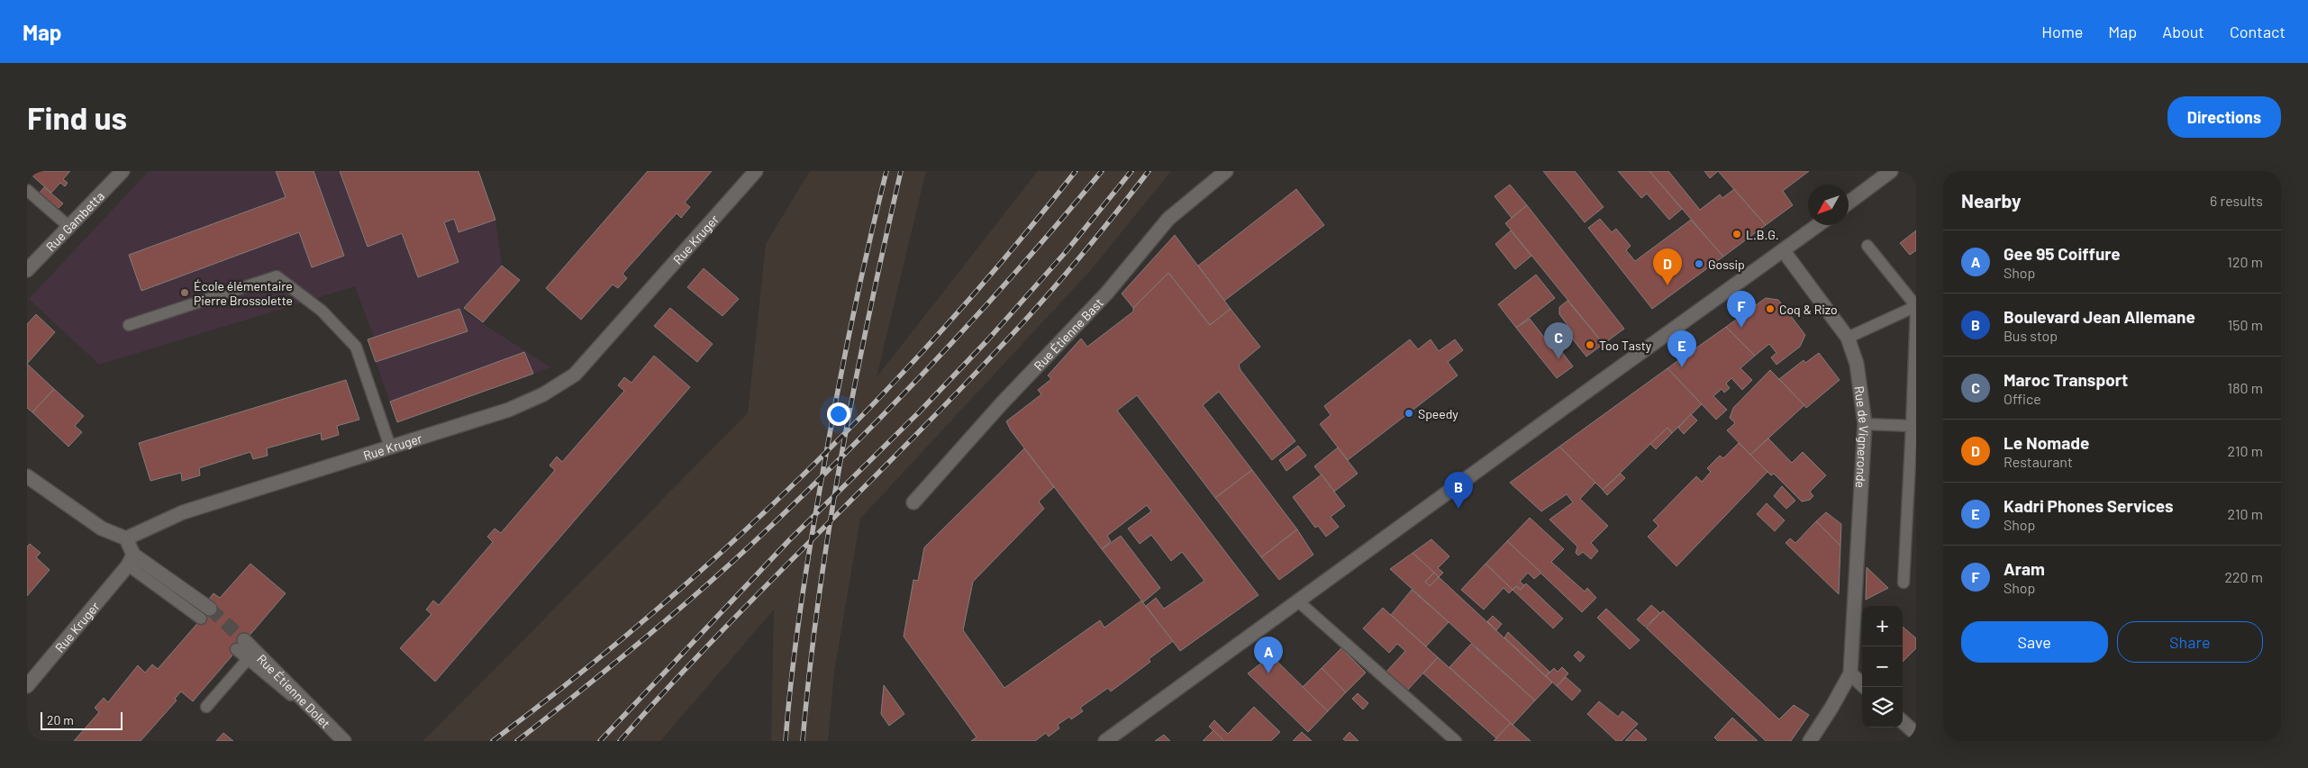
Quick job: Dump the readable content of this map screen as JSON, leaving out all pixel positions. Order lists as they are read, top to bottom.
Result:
{
  "streets": {
    "street": [
      "Rue Gambetta",
      "Rue Kruger",
      "Rue Étienne Bast",
      "Rue de Vigneronde",
      "Rue Étienne Dolet"
    ]
  },
  "places": [
    "L.B.G.",
    "Gossip",
    "École élémentaire Pierre Brossolette",
    "Coq & Rizo",
    "Too Tasty",
    "Speedy"
  ],
  "scale_bar": "20 m",
  "north": "bottom left",
  "page": {
    "header": "Map",
    "nav": [
      "Home",
      "Map",
      "About",
      "Contact"
    ],
    "buttons": [
      "Directions",
      ["Save", "Share"]
    ],
    "title": "Find us",
    "heading": ["Nearby", "6 results"],
    "list": [
      {
        "mark": "A",
        "name": "Gee 95 Coiffure",
        "note": "Shop",
        "value": "120 m"
      },
      {
        "mark": "B",
        "name": "Boulevard Jean Allemane",
        "note": "Bus stop",
        "value": "150 m"
      },
      {
        "mark": "C",
        "name": "Maroc Transport",
        "note": "Office",
        "value": "180 m"
      },
      {
        "mark": "D",
        "name": "Le Nomade",
        "note": "Restaurant",
        "value": "210 m"
      },
      {
        "mark": "E",
        "name": "Kadri Phones Services",
        "note": "Shop",
        "value": "210 m"
      },
      {
        "mark": "F",
        "name": "Aram",
        "note": "Shop",
        "value": "220 m"
      }
    ],
    "pins": [
      "D",
      "F",
      "C",
      "E",
      "B",
      "A"
    ],
    "map_buttons": ["+", "−"],
    "scale": "20 m"
  }
}
